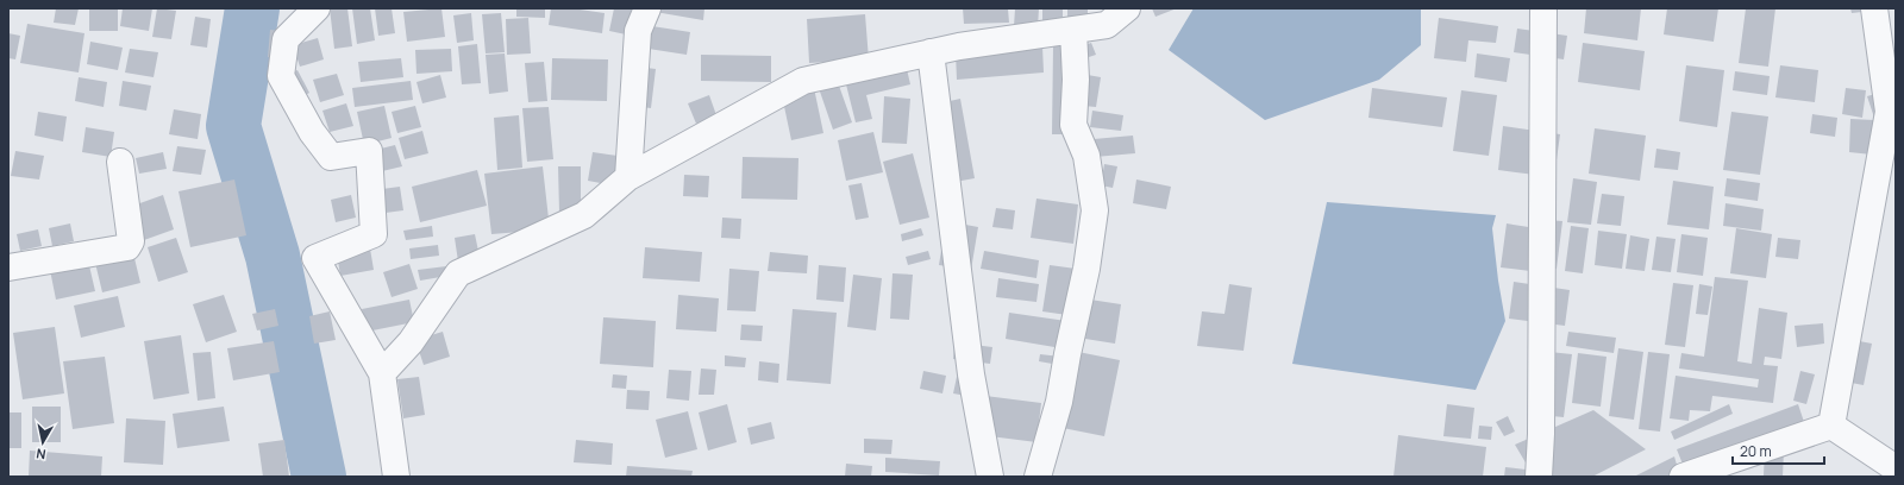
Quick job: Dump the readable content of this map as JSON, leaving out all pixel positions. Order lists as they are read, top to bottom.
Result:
{
  "scale_bar": "20 m",
  "north": "bottom"
}
